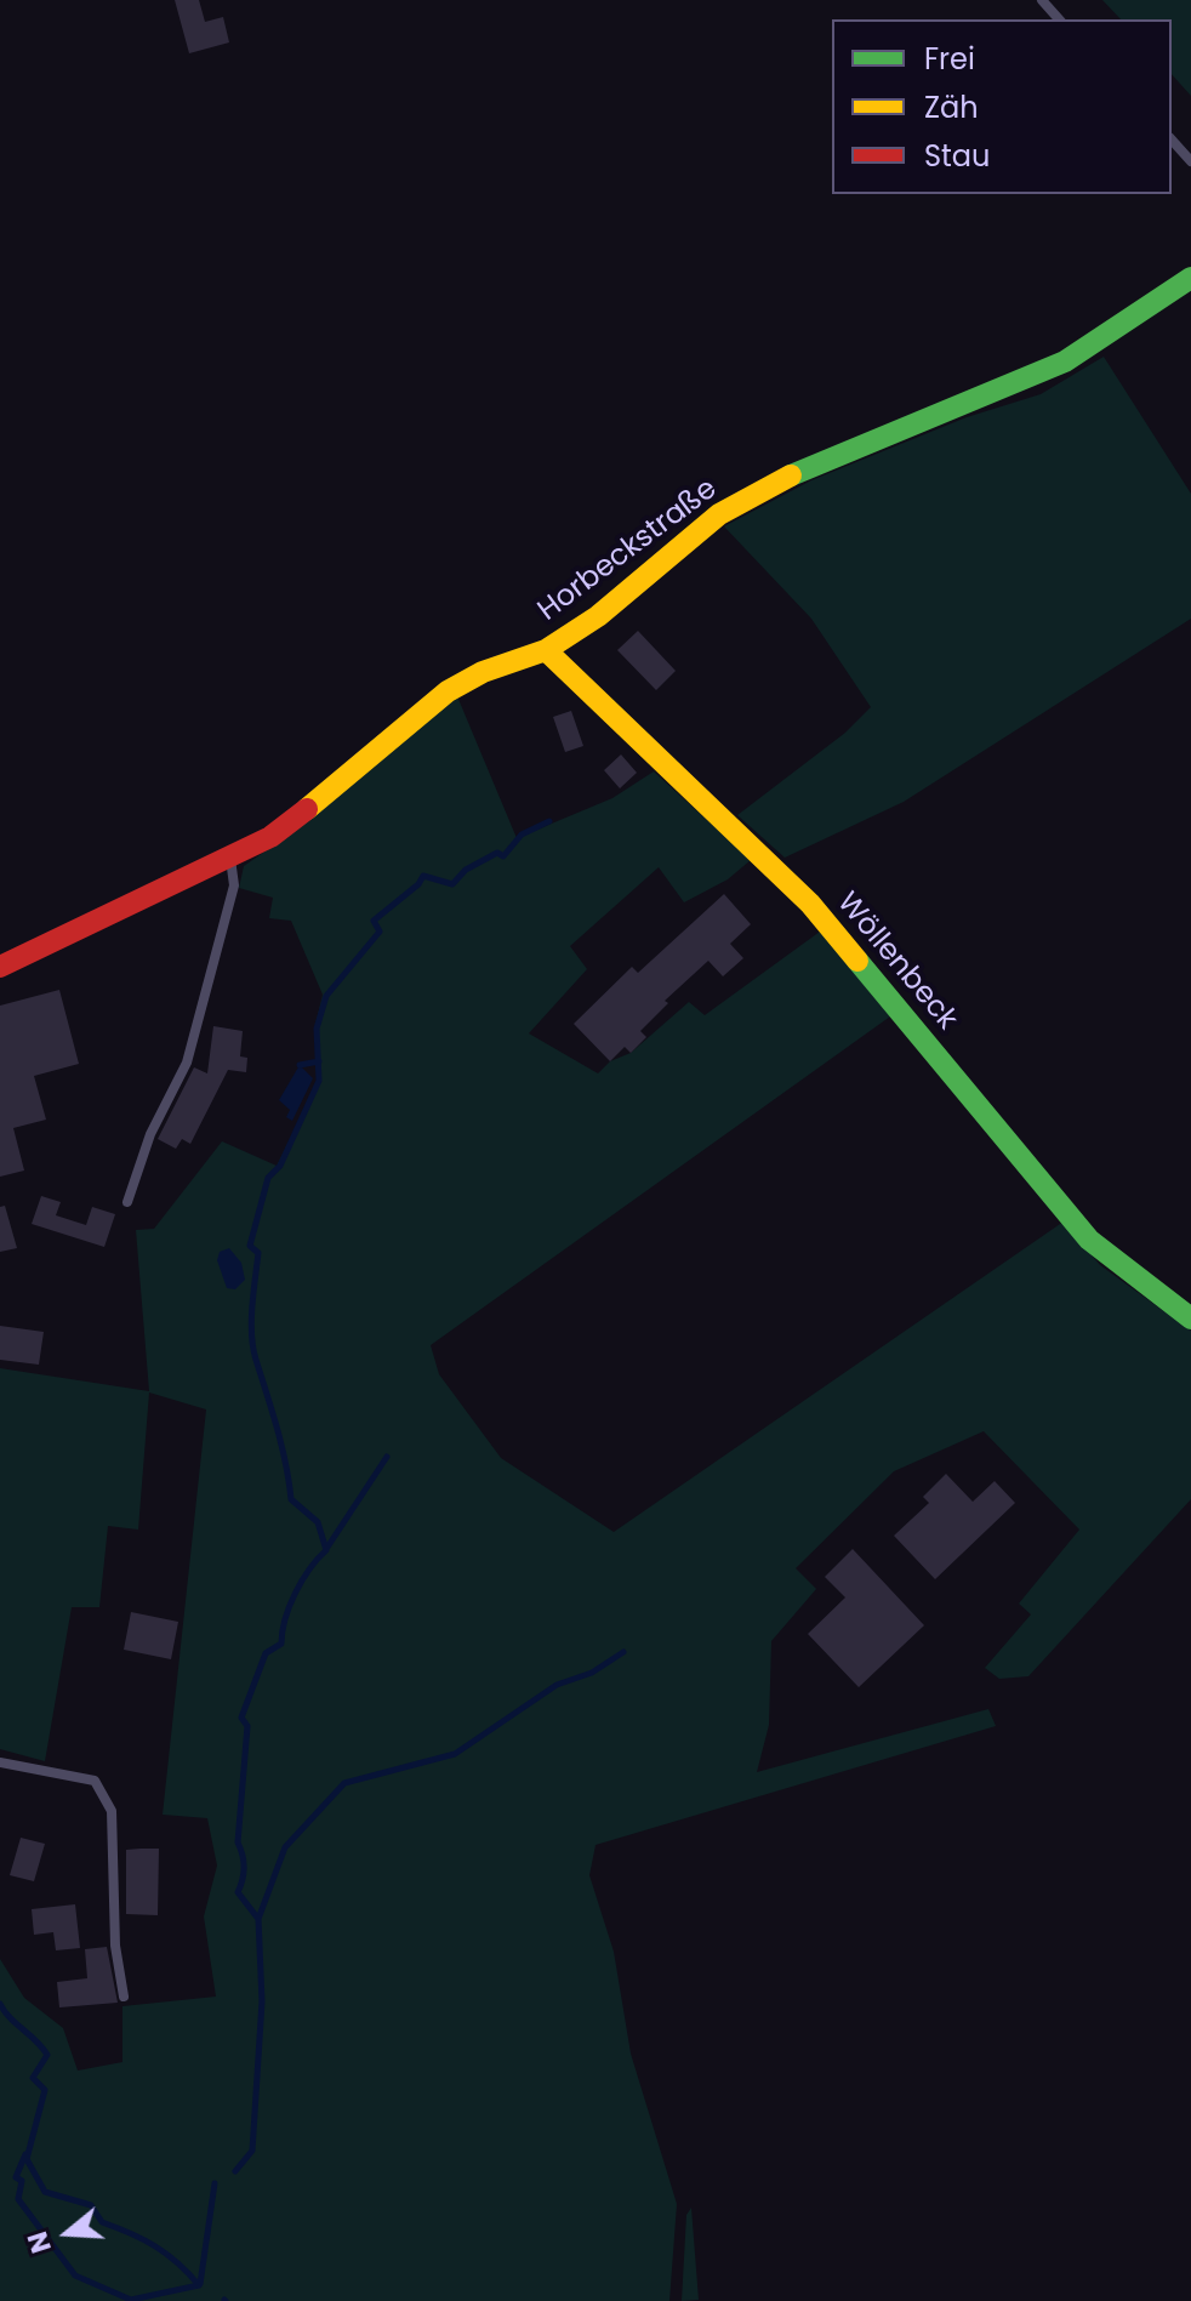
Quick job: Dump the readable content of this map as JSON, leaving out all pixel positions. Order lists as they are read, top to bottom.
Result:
{
  "streets": {
    "street": ["Horbeckstraße", "Wöllenbeck"]
  },
  "crossings": [
    ["Horbeckstraße", "Wöllenbeck"]
  ],
  "legend": ["Frei", "Zäh", "Stau"],
  "north": "left"
}
